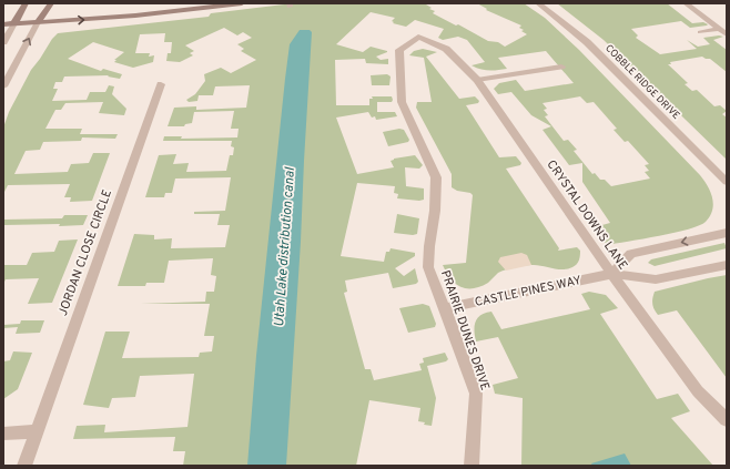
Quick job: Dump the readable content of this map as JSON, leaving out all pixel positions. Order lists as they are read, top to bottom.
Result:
{
  "streets": {
    "street": [
      "COBBLE RIDGE DRIVE",
      "CRYSTAL DOWNS LANE",
      "JORDAN CLOSE CIRCLE",
      "CASTLE PINES WAY",
      "PRAIRIE DUNES DRIVE"
    ]
  },
  "crossings": [
    ["CRYSTAL DOWNS LANE", "CASTLE PINES WAY"],
    ["CRYSTAL DOWNS LANE", "PRAIRIE DUNES DRIVE"],
    ["CASTLE PINES WAY", "PRAIRIE DUNES DRIVE"]
  ],
  "water": ["Utah Lake distribution canal"]
}
